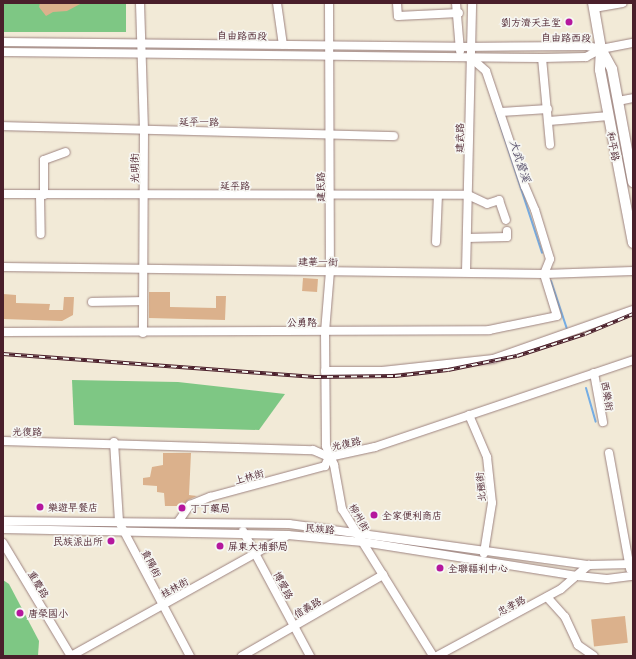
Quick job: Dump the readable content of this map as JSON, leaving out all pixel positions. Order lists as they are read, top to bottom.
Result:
{
  "streets": {
    "main road": ["和平路"],
    "street": [
      "自由路西段",
      "延平一路",
      "建武路",
      "光明街",
      "延平路",
      "建民路",
      "建華一街",
      "公勇路",
      "西樂街",
      "光復路",
      "上林街",
      "北極街",
      "柳州街",
      "民族路",
      "貴陽街",
      "重慶路",
      "博愛路",
      "桂林街",
      "忠孝路",
      "信義路"
    ]
  },
  "crossings": [
    ["自由路西段", "建武路"],
    ["自由路西段", "和平路"],
    ["自由路西段", "光明街"],
    ["自由路西段", "建民路"],
    ["延平一路", "光明街"],
    ["延平一路", "建民路"],
    ["建武路", "延平路"],
    ["建武路", "建華一街"],
    ["光明街", "延平路"],
    ["光明街", "建華一街"],
    ["光明街", "公勇路"],
    ["延平路", "建民路"],
    ["建民路", "建華一街"],
    ["建民路", "公勇路"],
    ["建民路", "柳州街"],
    ["建華一街", "公勇路"],
    ["西樂街", "光復路"],
    ["光復路", "上林街"],
    ["光復路", "北極街"],
    ["光復路", "柳州街"],
    ["上林街", "柳州街"],
    ["上林街", "民族路"],
    ["北極街", "民族路"],
    ["柳州街", "民族路"],
    ["柳州街", "信義路"],
    ["民族路", "貴陽街"],
    ["民族路", "博愛路"],
    ["民族路", "桂林街"],
    ["民族路", "忠孝路"],
    ["貴陽街", "桂林街"],
    ["重慶路", "桂林街"],
    ["博愛路", "桂林街"],
    ["博愛路", "信義路"]
  ],
  "water": ["大武營溪"],
  "places": [
    "劉方濟天主堂",
    "樂遊早餐店",
    "丁丁藥局",
    "全家便利商店",
    "民族派出所",
    "屏東大埔郵局",
    "全聯福利中心",
    "唐榮國小"
  ]
}
